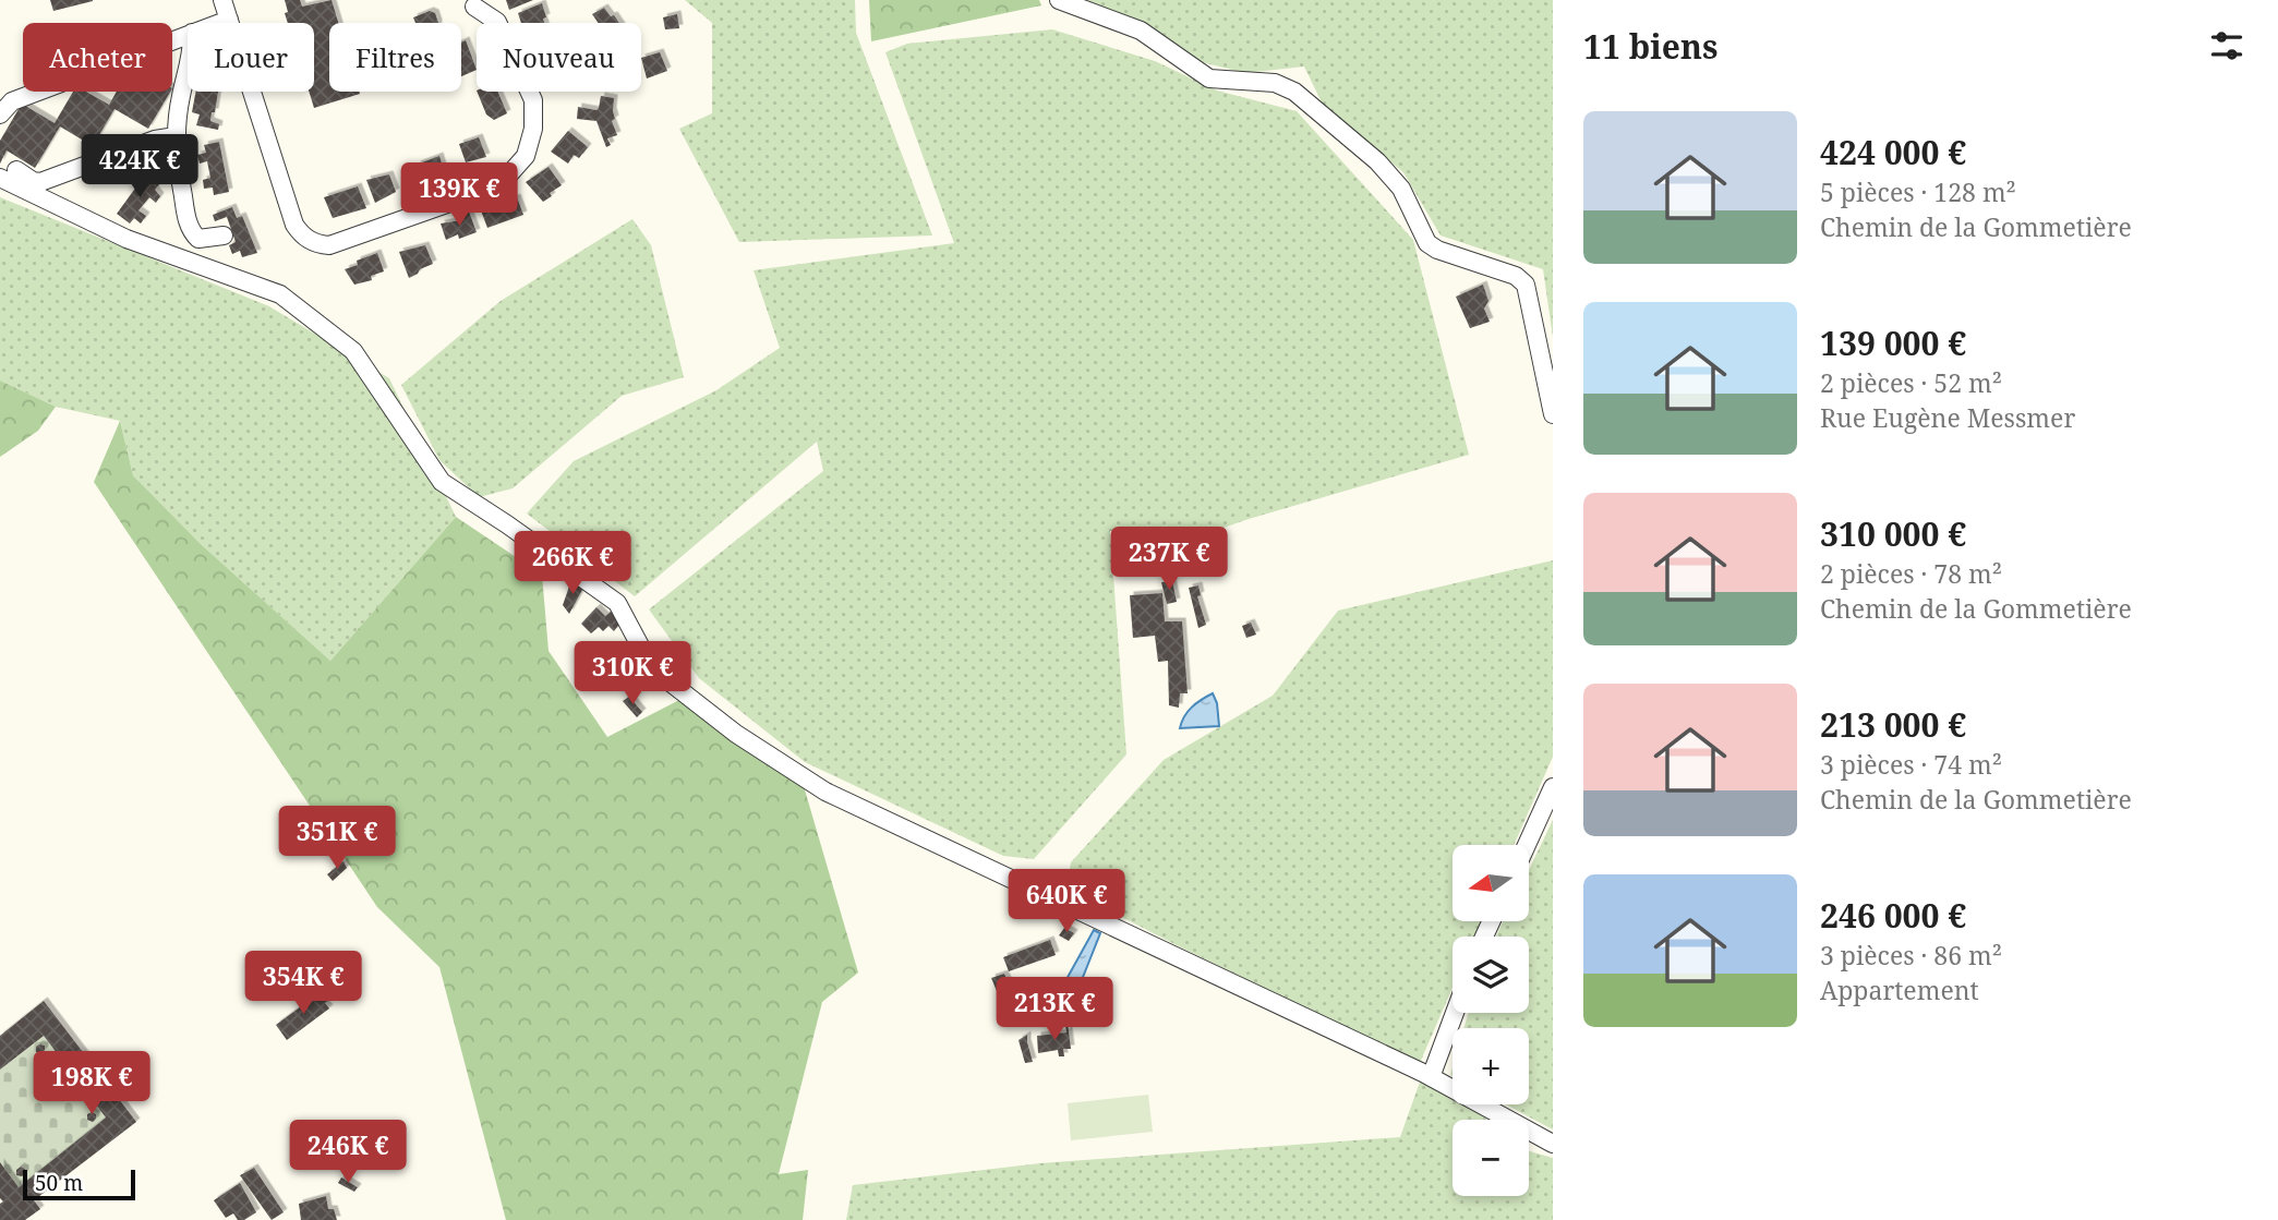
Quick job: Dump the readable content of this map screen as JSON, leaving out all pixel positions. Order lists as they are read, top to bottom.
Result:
{
  "scale_bar": "50 m",
  "north": "left",
  "page": {
    "heading": "11 biens",
    "chip": [
      "Acheter",
      "Louer",
      "Filtres",
      "Nouveau"
    ],
    "list": [
      {
        "name": "424 000 €",
        "note": "5 pièces · 128 m² · Chemin de la Gommetière"
      },
      {
        "name": "139 000 €",
        "note": "2 pièces · 52 m² · Rue Eugène Messmer"
      },
      {
        "name": "310 000 €",
        "note": "2 pièces · 78 m² · Chemin de la Gommetière"
      },
      {
        "name": "213 000 €",
        "note": "3 pièces · 74 m² · Chemin de la Gommetière"
      },
      {
        "name": "246 000 €",
        "note": "3 pièces · 86 m² · Appartement"
      }
    ],
    "price": [
      "424K €",
      "139K €",
      "237K €",
      "266K €",
      "310K €",
      "351K €",
      "640K €",
      "354K €",
      "213K €",
      "198K €",
      "246K €"
    ],
    "map_buttons": ["+", "−"],
    "scale": "50 m"
  }
}
